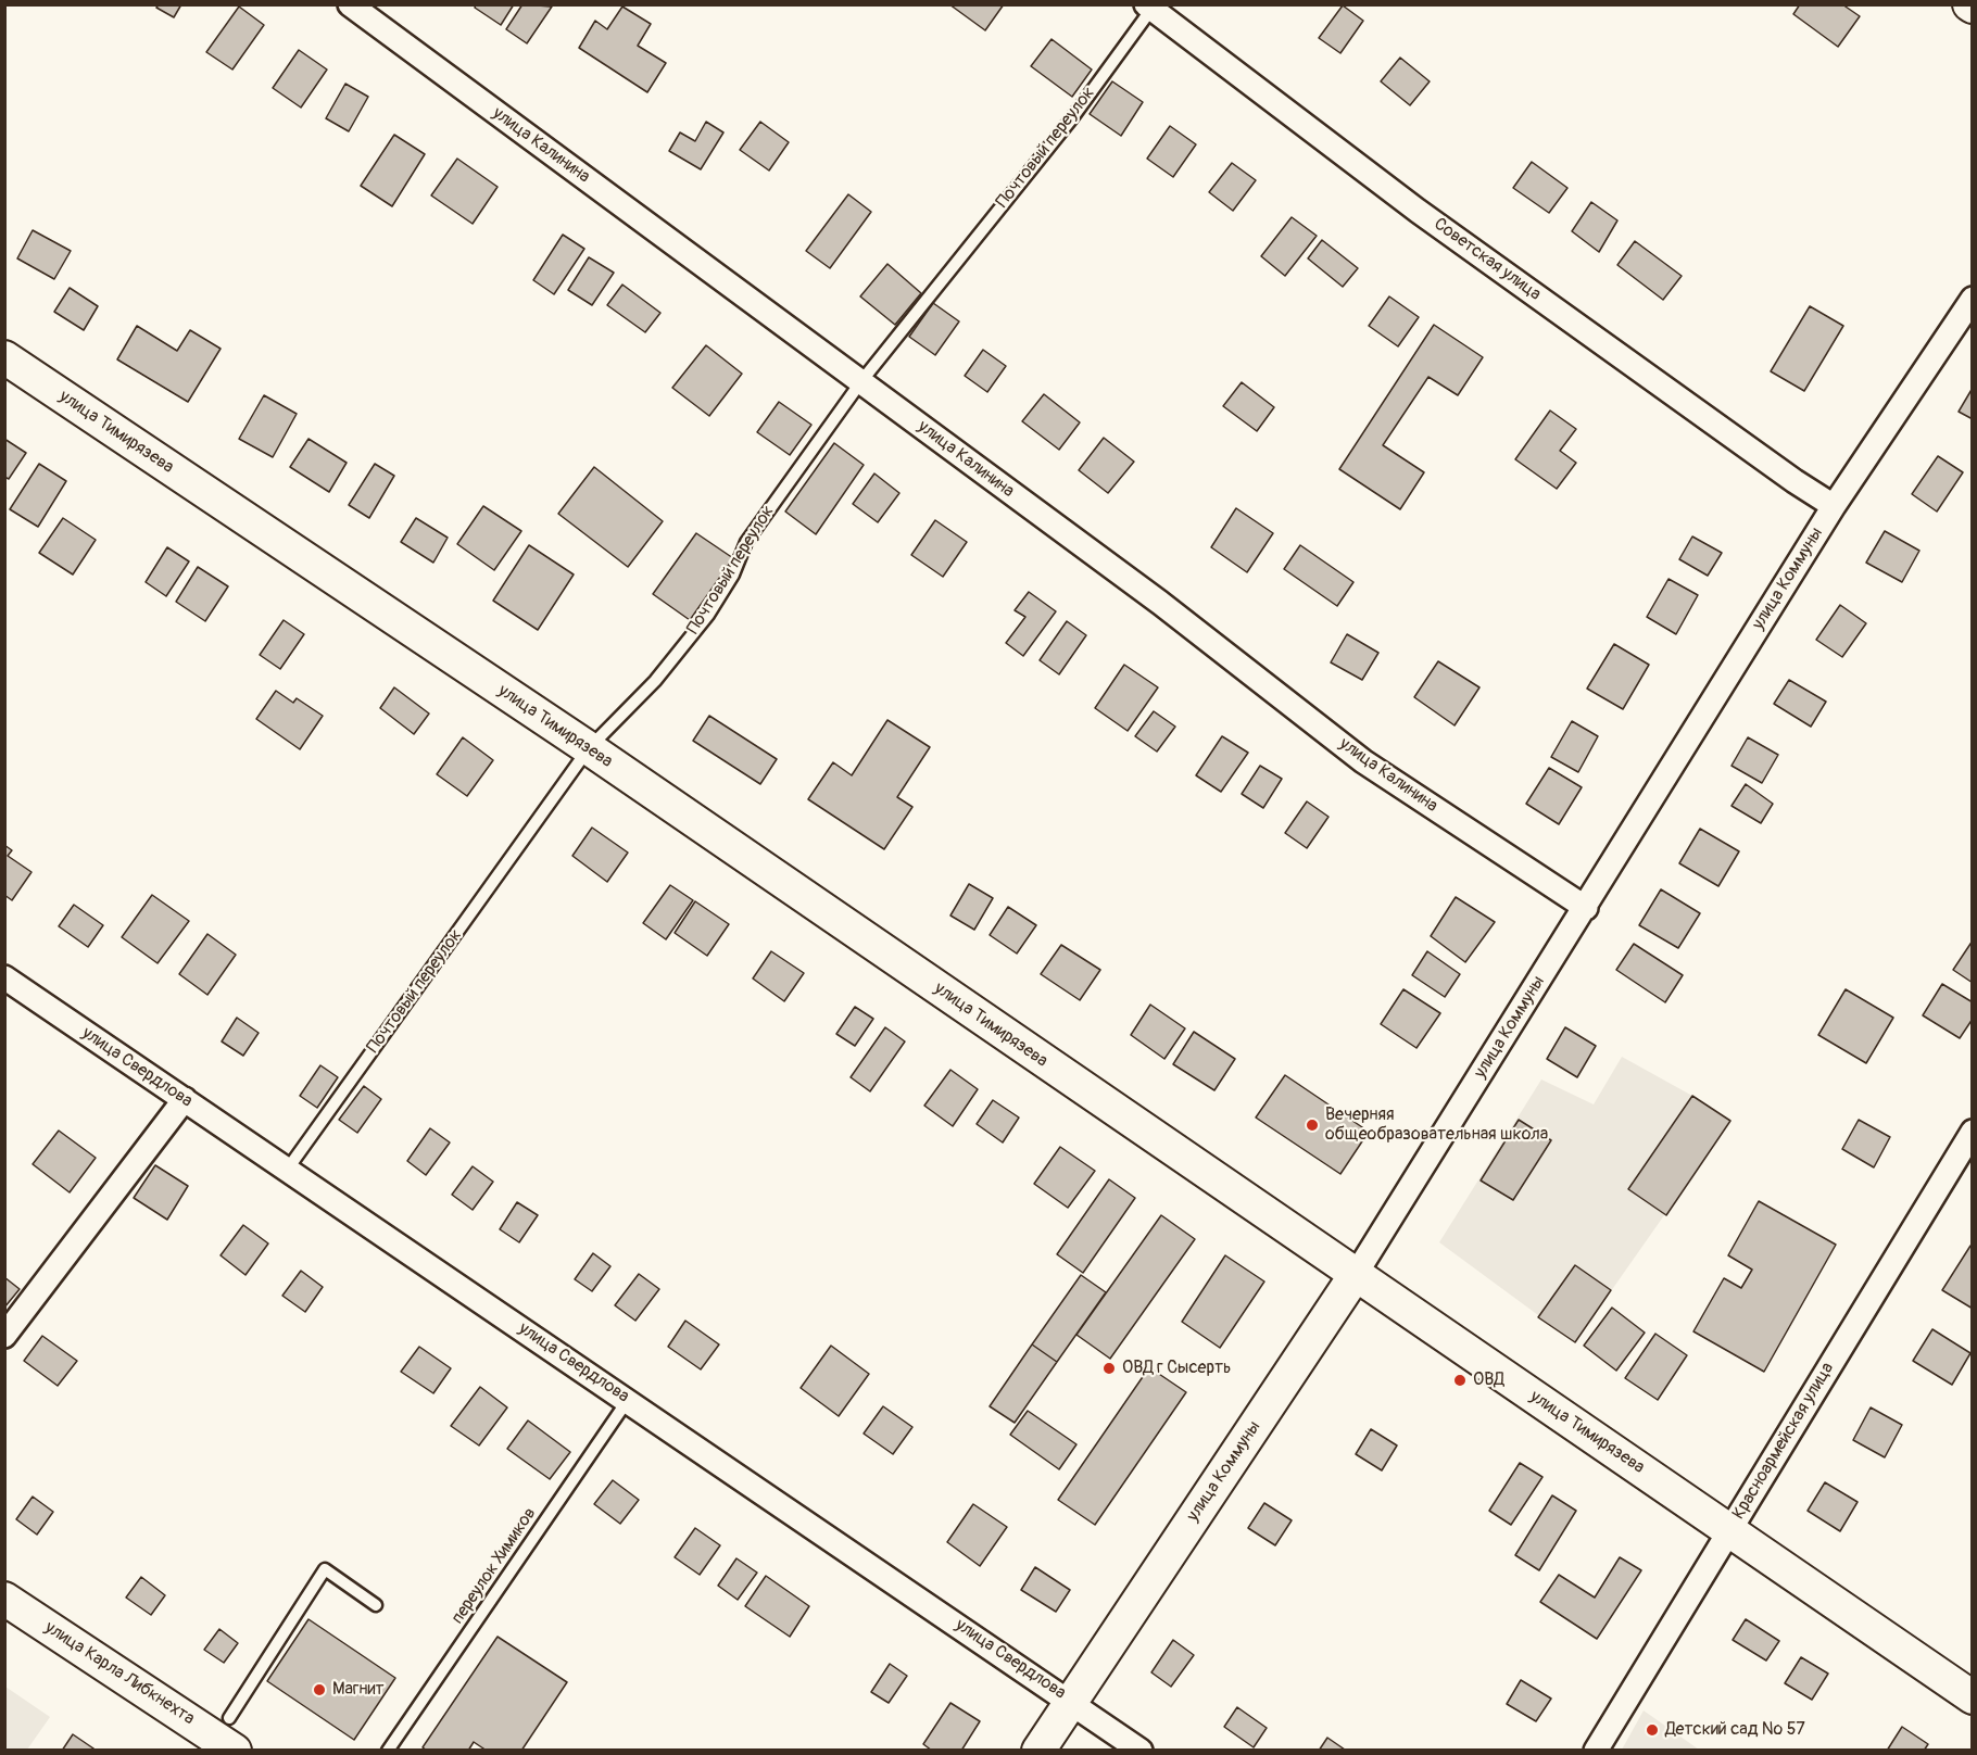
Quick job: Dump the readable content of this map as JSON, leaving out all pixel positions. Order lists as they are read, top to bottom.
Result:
{
  "streets": {
    "main road": ["улица Тимирязева", "улица Коммуны", "улица Карла Либкнехта"],
    "street": [
      "улица Калинина",
      "Советская улица",
      "улица Свердлова",
      "Красноармейская улица"
    ],
    "lane": ["Почтовый переулок", "переулок Химиков"]
  },
  "crossings": [
    ["улица Калинина", "Почтовый переулок"],
    ["улица Калинина", "улица Коммуны"],
    ["Почтовый переулок", "Советская улица"],
    ["Почтовый переулок", "улица Тимирязева"],
    ["Почтовый переулок", "улица Свердлова"],
    ["Советская улица", "улица Коммуны"],
    ["улица Тимирязева", "улица Коммуны"],
    ["улица Тимирязева", "Красноармейская улица"],
    ["улица Коммуны", "улица Свердлова"],
    ["улица Свердлова", "переулок Химиков"]
  ],
  "places": [
    "Вечерняя общеобразовательная школа",
    "ОВД г Сысерть",
    "ОВД",
    "Магнит",
    "Детский сад № 57"
  ]
}
